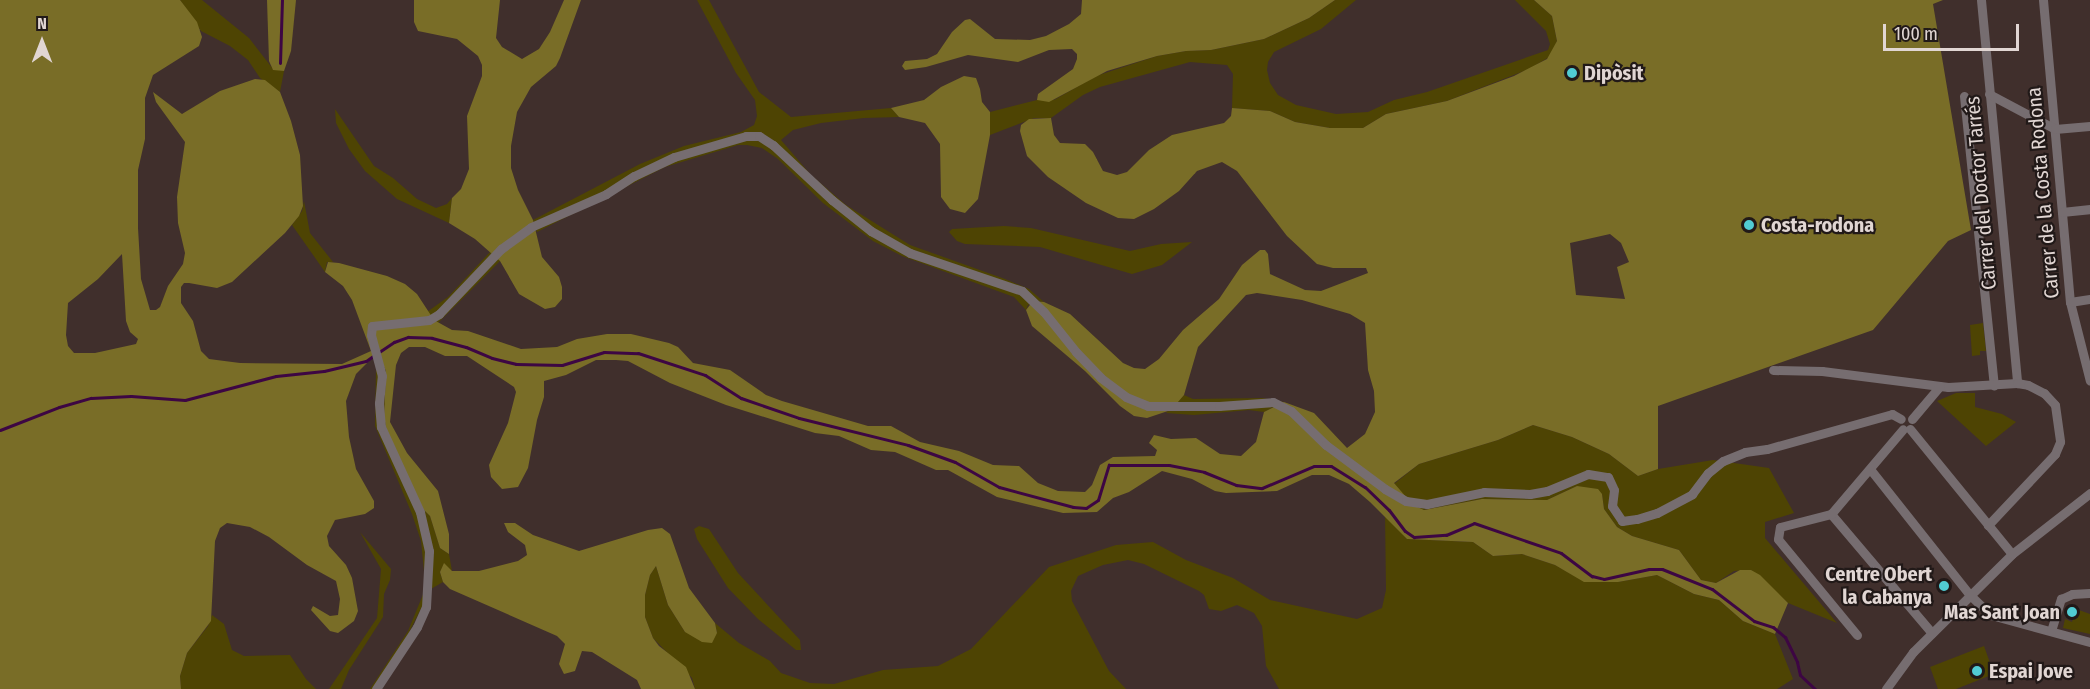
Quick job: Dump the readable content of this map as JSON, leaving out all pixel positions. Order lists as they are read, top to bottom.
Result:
{
  "streets": {
    "street": ["Carrer del Doctor Tarrés", "Carrer de la Costa Rodona"]
  },
  "places": [
    "Dipòsit",
    "Costa-rodona",
    "Centre Obert la Cabanya",
    "Mas Sant Joan",
    "Espai Jove"
  ],
  "scale_bar": "100 m",
  "north": "top"
}
